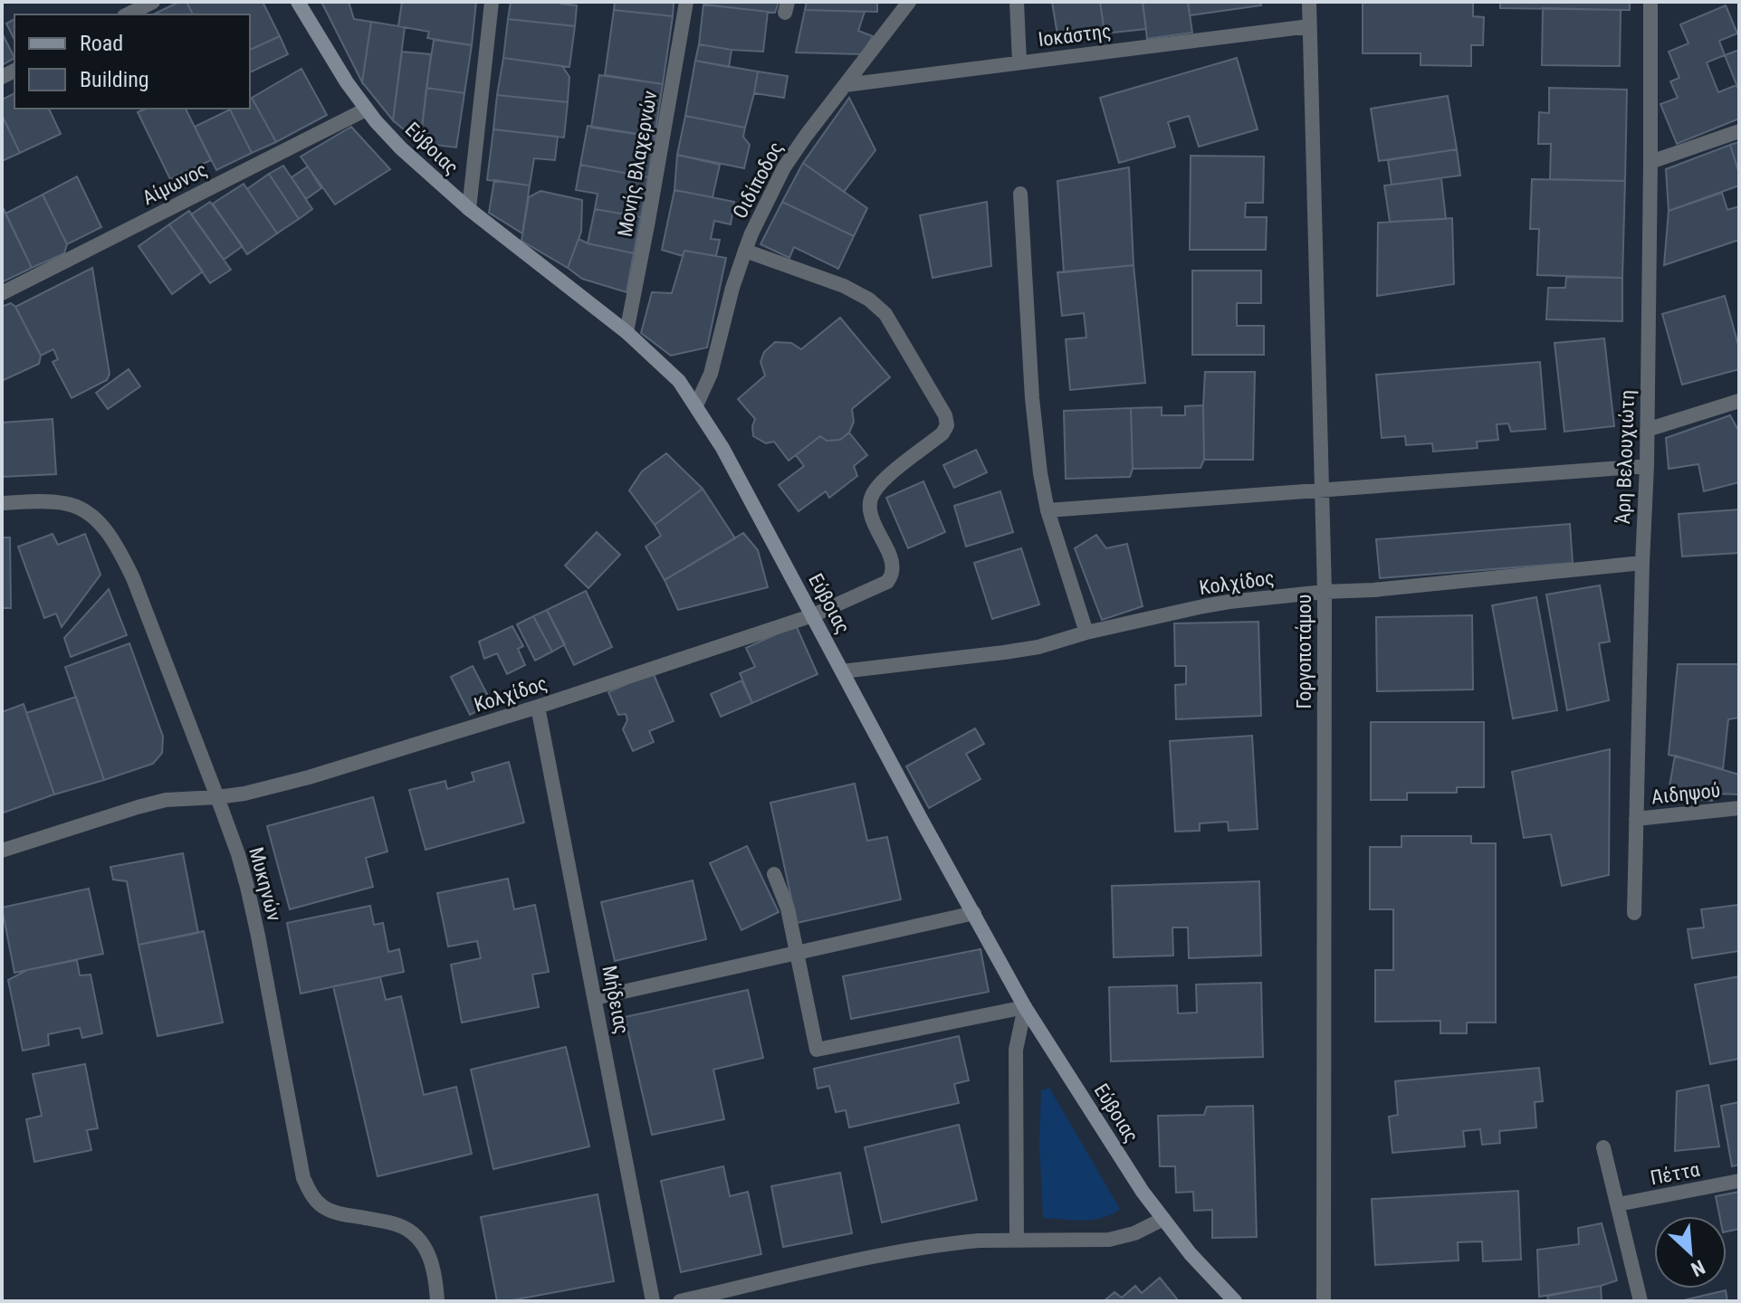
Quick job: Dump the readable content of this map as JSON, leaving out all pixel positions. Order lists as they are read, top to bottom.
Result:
{
  "streets": {
    "main road": ["Εύβοιας"],
    "street": [
      "Ιοκάστης",
      "Μονής Βλαχερνών",
      "Οιδίποδος",
      "Αίμωνος",
      "Άρη Βελουχιώτη",
      "Κολχίδος",
      "Γοργοποτάμου",
      "Αιδηψού",
      "Μυκηνών",
      "Μήδειας",
      "Πέττα"
    ]
  },
  "crossings": [
    ["Ιοκάστης", "Οιδίποδος"],
    ["Ιοκάστης", "Γοργοποτάμου"],
    ["Εύβοιας", "Μονής Βλαχερνών"],
    ["Εύβοιας", "Οιδίποδος"],
    ["Εύβοιας", "Αίμωνος"],
    ["Εύβοιας", "Κολχίδος"],
    ["Οιδίποδος", "Κολχίδος"],
    ["Άρη Βελουχιώτη", "Κολχίδος"],
    ["Άρη Βελουχιώτη", "Αιδηψού"],
    ["Κολχίδος", "Γοργοποτάμου"],
    ["Κολχίδος", "Μυκηνών"],
    ["Κολχίδος", "Μήδειας"]
  ],
  "legend": ["Road", "Building"],
  "north": "bottom right"
}
